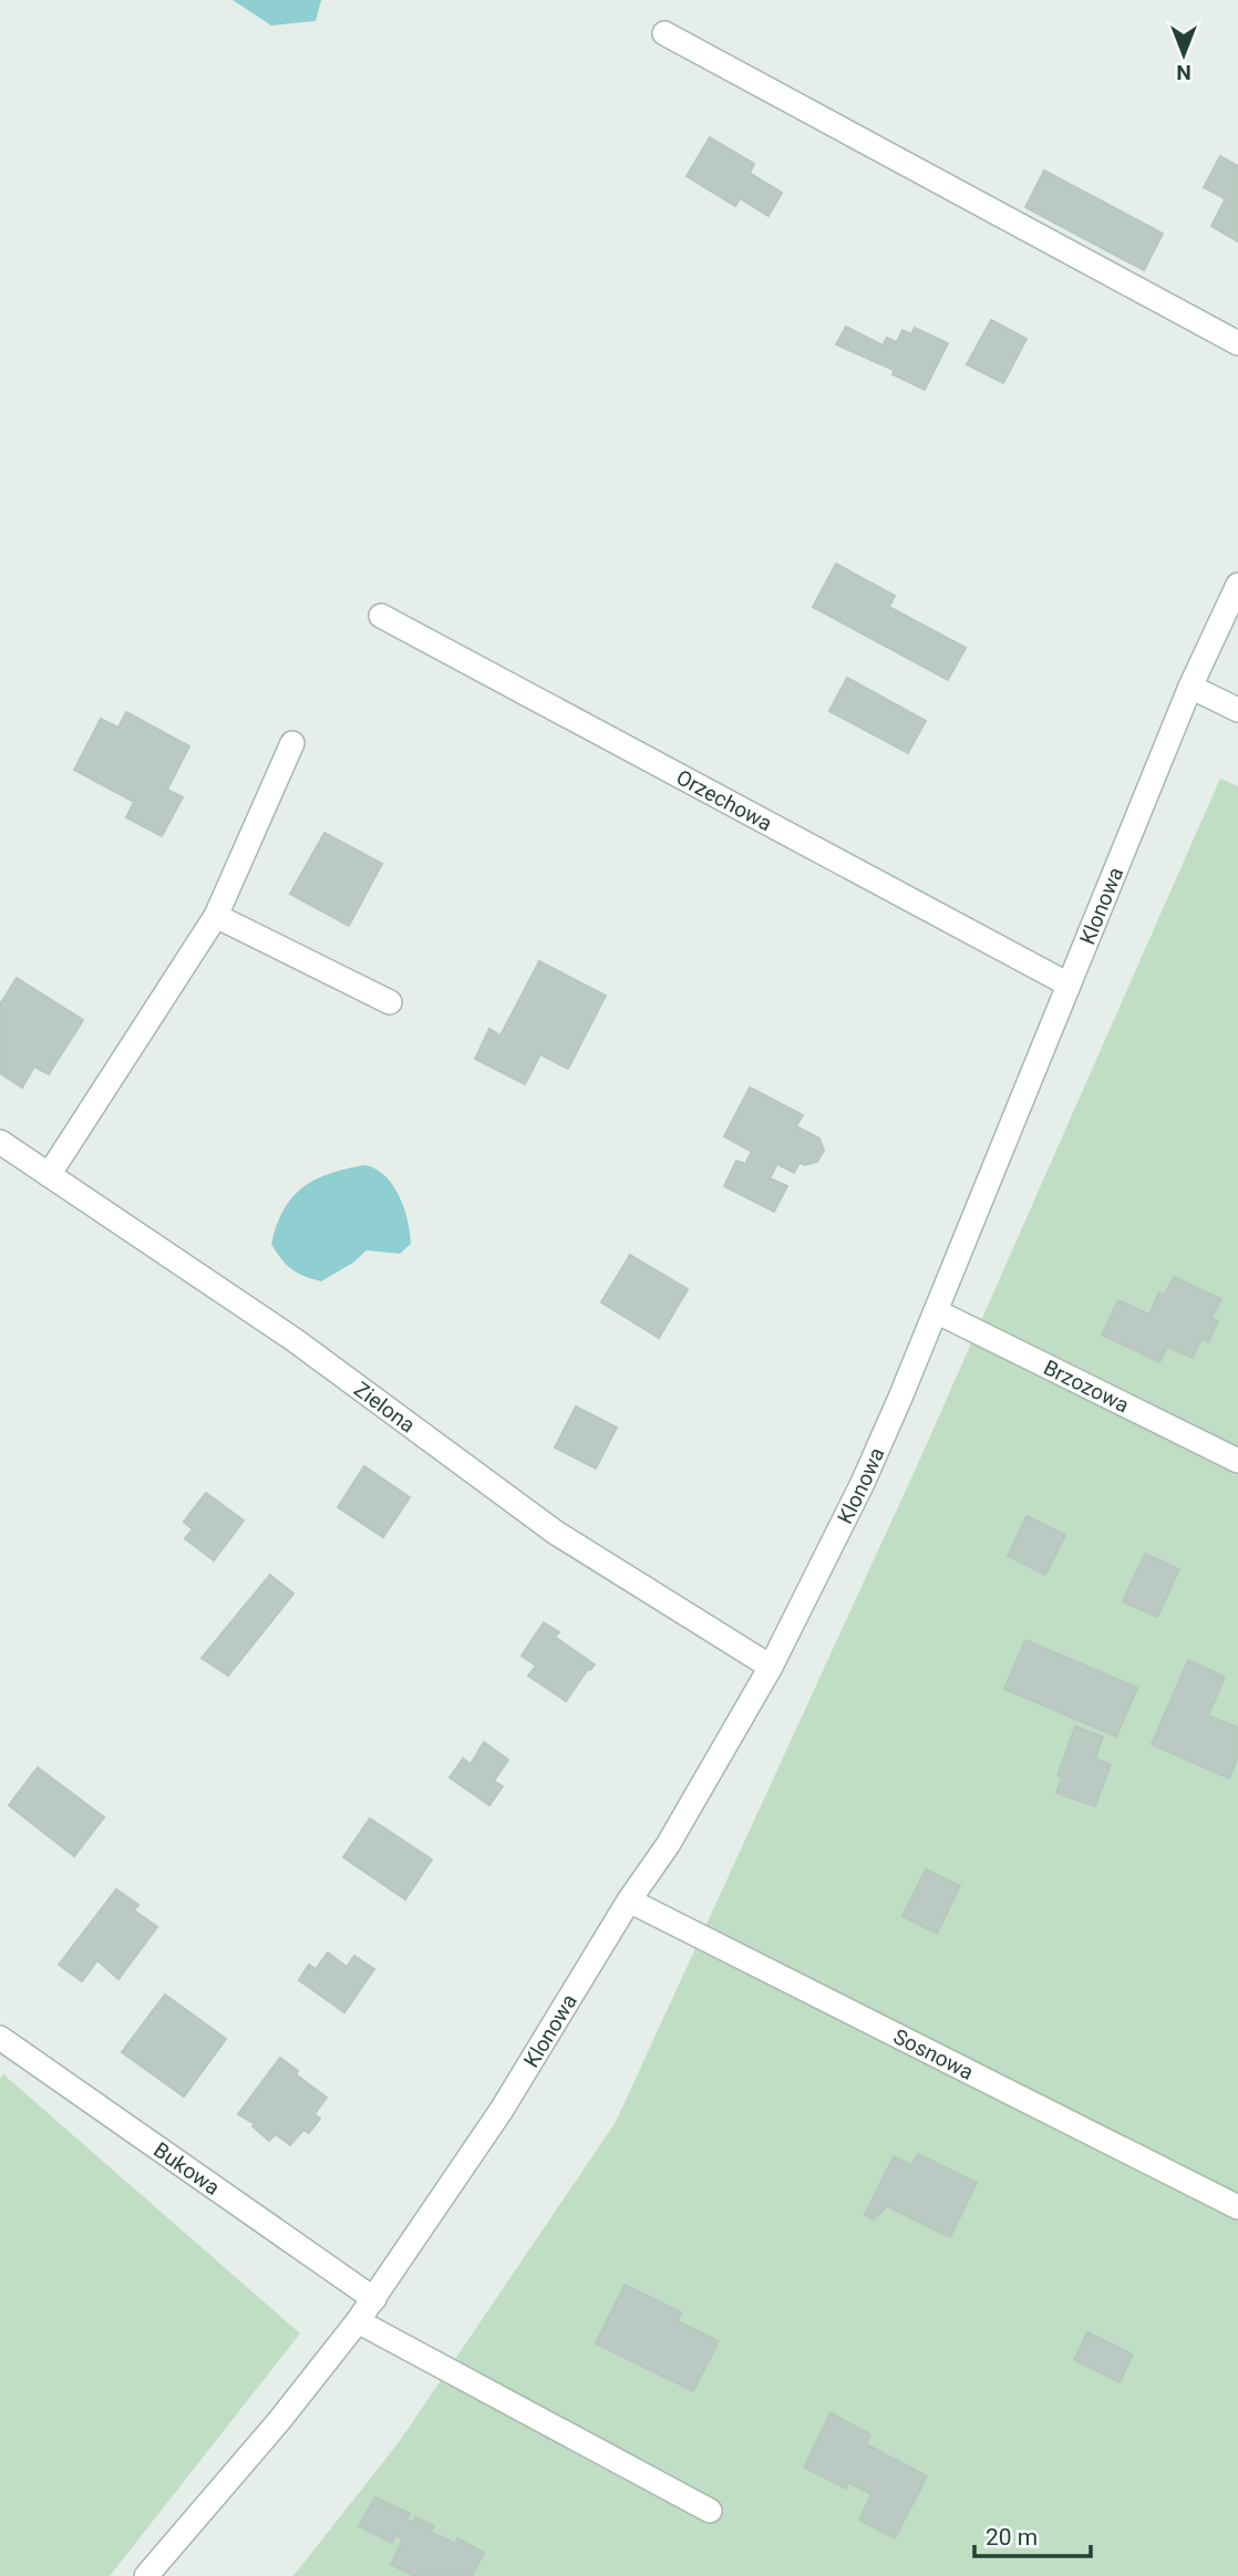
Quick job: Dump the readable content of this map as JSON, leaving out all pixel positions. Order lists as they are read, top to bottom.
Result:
{
  "streets": {
    "street": [
      "Orzechowa",
      "Klonowa",
      "Brzozowa",
      "Zielona",
      "Sosnowa",
      "Bukowa"
    ]
  },
  "crossings": [
    ["Orzechowa", "Klonowa"],
    ["Klonowa", "Brzozowa"],
    ["Klonowa", "Zielona"],
    ["Klonowa", "Sosnowa"],
    ["Klonowa", "Bukowa"]
  ],
  "scale_bar": "20 m",
  "north": "bottom"
}
